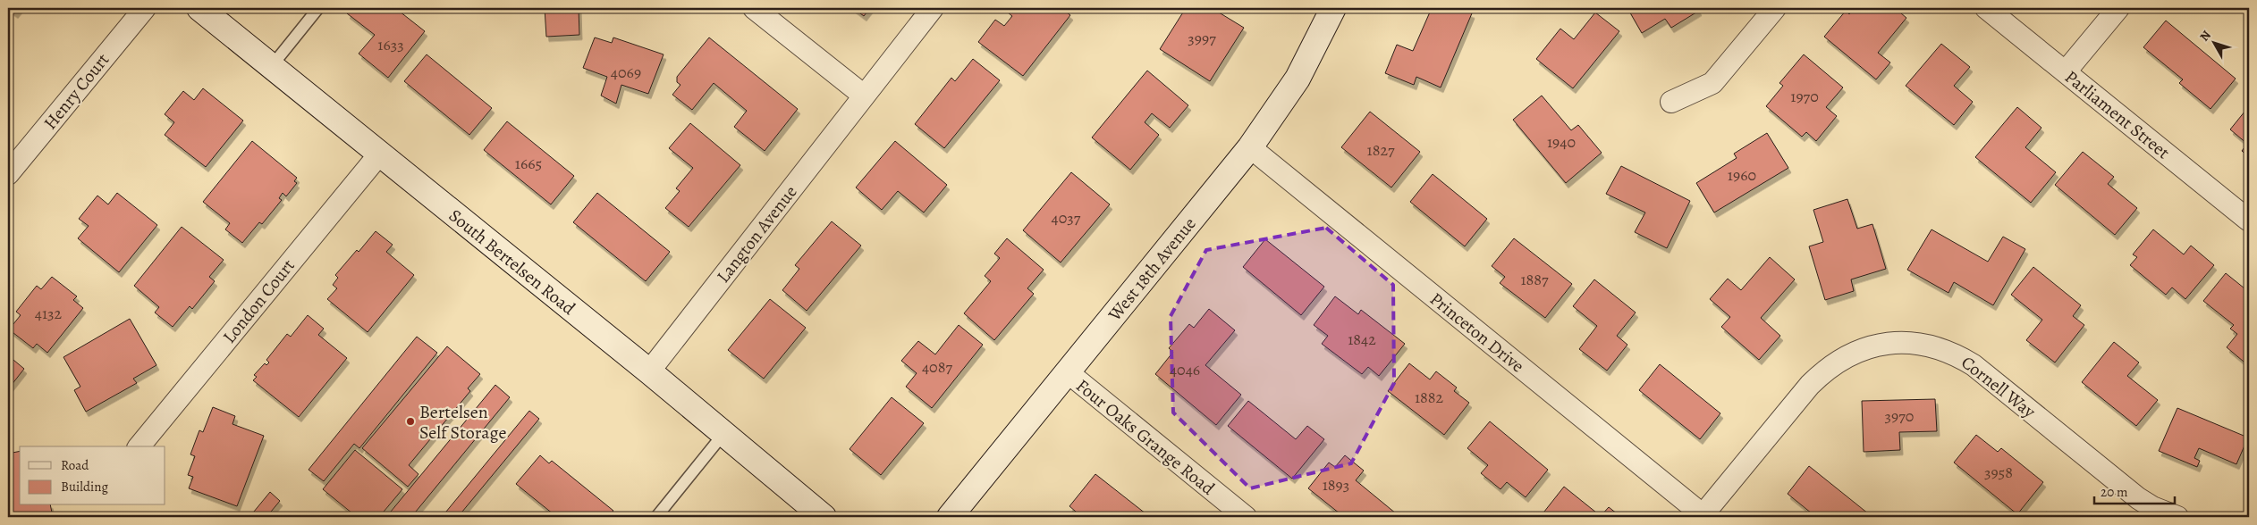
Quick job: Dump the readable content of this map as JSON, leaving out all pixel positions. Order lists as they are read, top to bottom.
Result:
{
  "streets": {
    "main road": ["South Bertelsen Road", "West 18th Avenue"],
    "street": [
      "Henry Court",
      "Parliament Street",
      "Langton Avenue",
      "London Court",
      "Princeton Drive",
      "Cornell Way",
      "Four Oaks Grange Road"
    ]
  },
  "crossings": [
    ["Langton Avenue", "South Bertelsen Road"],
    ["South Bertelsen Road", "London Court"],
    ["West 18th Avenue", "Princeton Drive"],
    ["West 18th Avenue", "Four Oaks Grange Road"],
    ["Princeton Drive", "Cornell Way"]
  ],
  "places": ["Bertelsen Self Storage"],
  "house_numbers": [
    "3997",
    "1633",
    "4069",
    "1970",
    "1940",
    "1827",
    "1665",
    "1960",
    "4037",
    "1887",
    "4132",
    "1842",
    "4087",
    "4046",
    "1882",
    "3970",
    "3958",
    "1893"
  ],
  "legend": ["Road", "Building"],
  "scale_bar": "20 m",
  "north": "top left"
}
